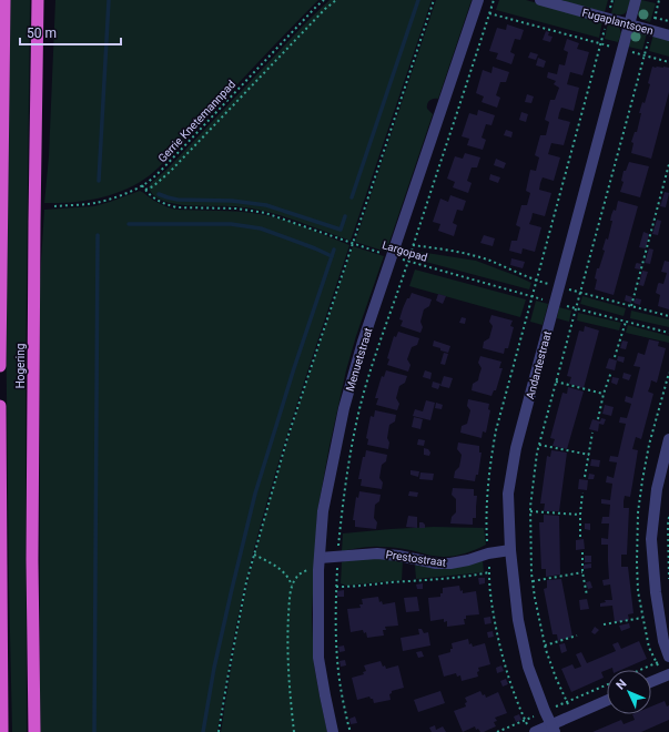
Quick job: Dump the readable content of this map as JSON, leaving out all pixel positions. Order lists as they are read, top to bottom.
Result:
{
  "streets": {
    "highway": ["Hogering"],
    "street": [
      "Fugaplantsoen",
      "Menuetstraat",
      "Andantestraat",
      "Prestostraat"
    ],
    "path": ["Gerrie Knetemannpad", "Largopad"]
  },
  "crossings": [
    ["Fugaplantsoen", "Andantestraat"],
    ["Gerrie Knetemannpad", "Largopad"],
    ["Largopad", "Menuetstraat"],
    ["Largopad", "Andantestraat"],
    ["Menuetstraat", "Prestostraat"],
    ["Andantestraat", "Prestostraat"]
  ],
  "scale_bar": "50 m",
  "north": "top left"
}
